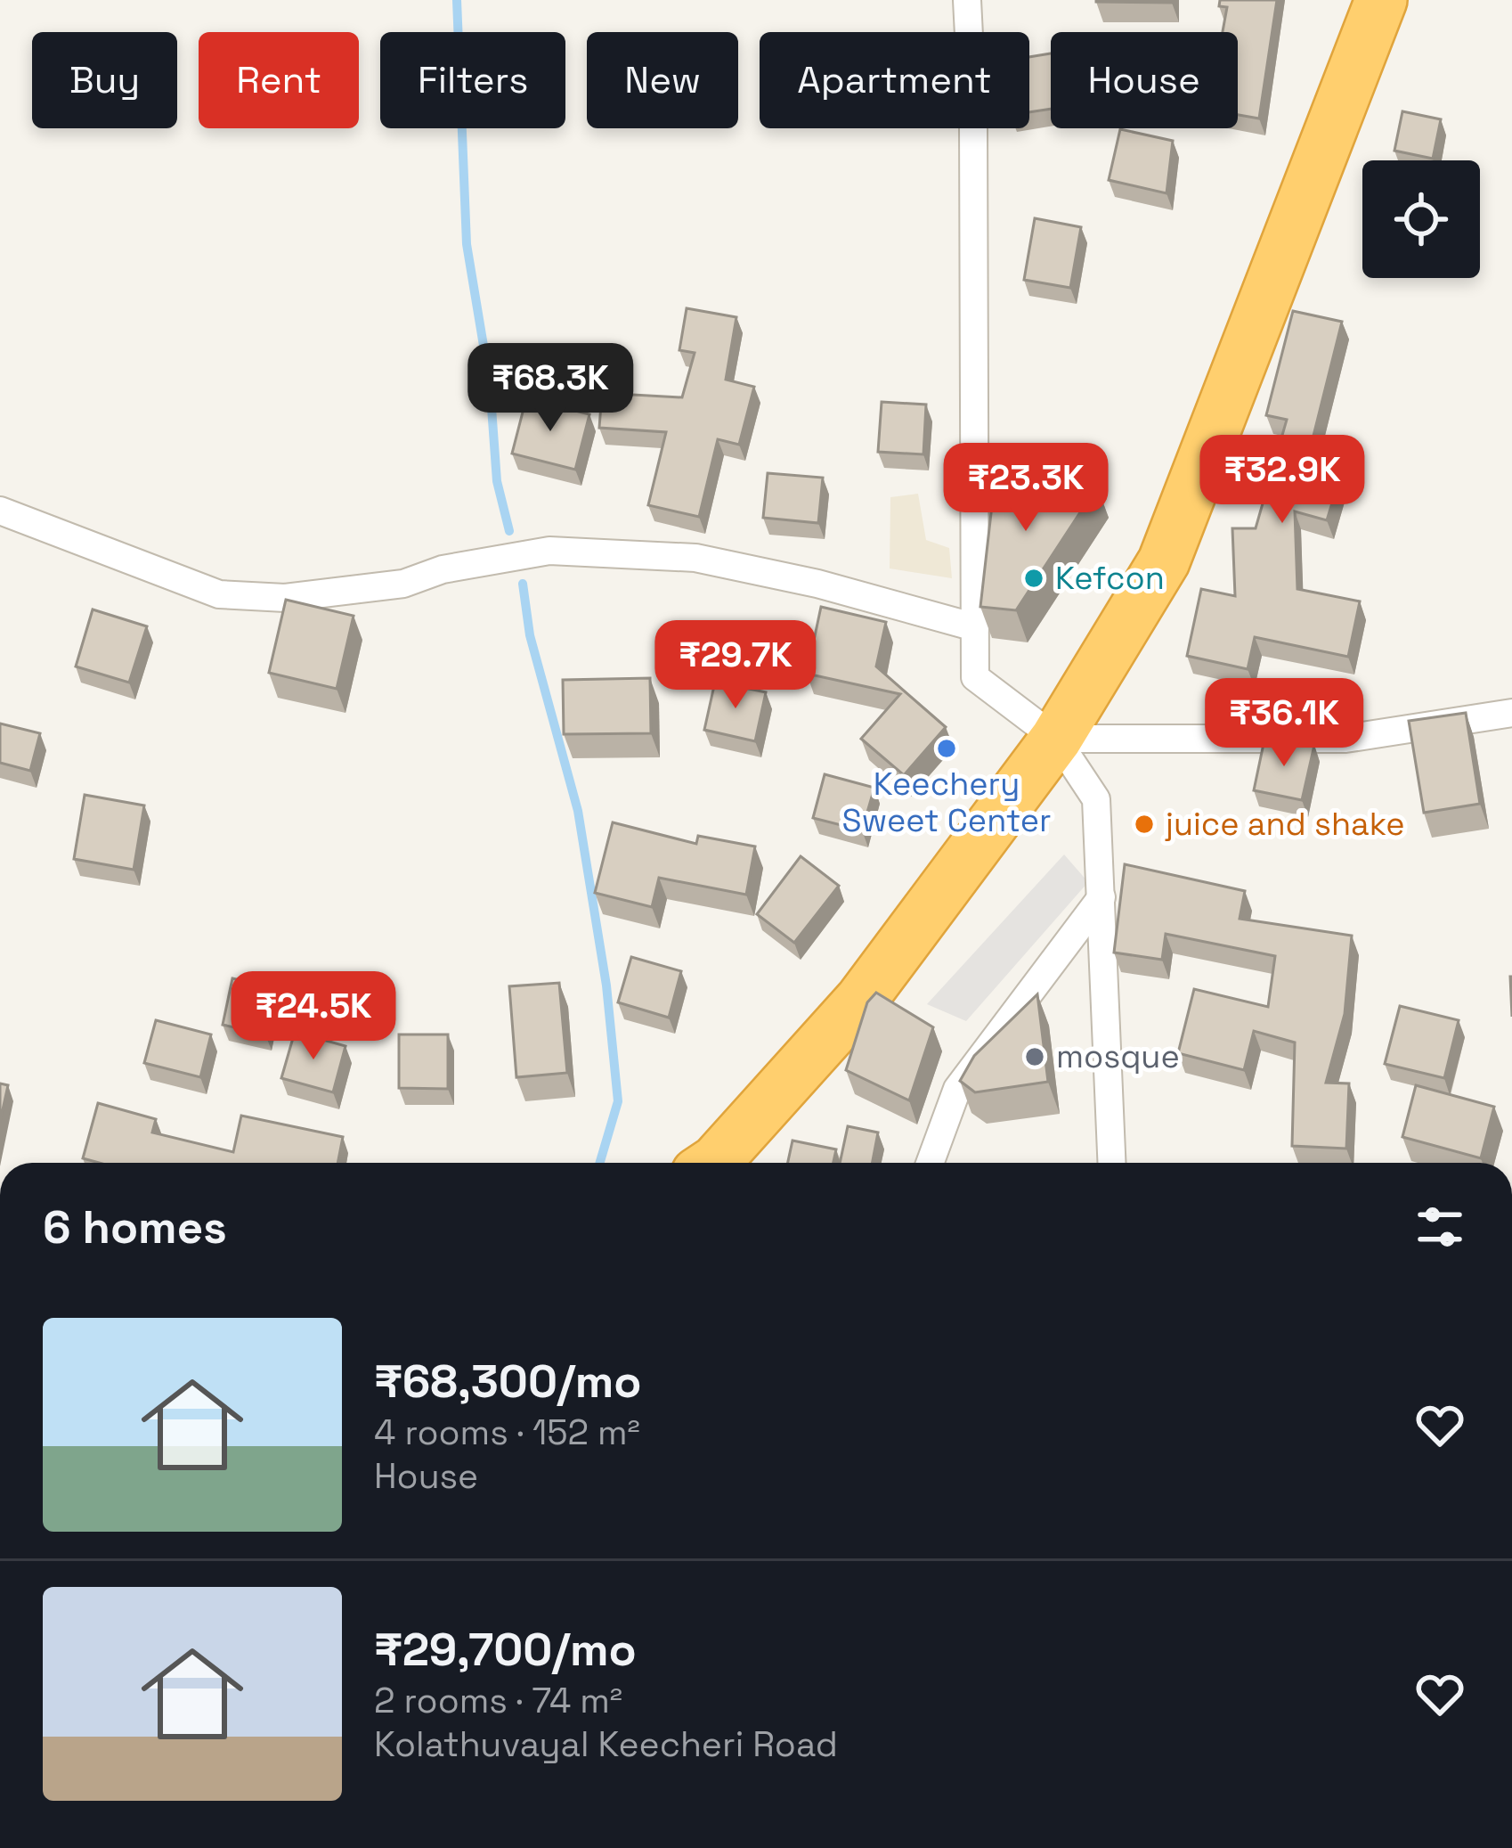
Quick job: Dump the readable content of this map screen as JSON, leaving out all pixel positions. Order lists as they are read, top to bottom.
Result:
{
  "places": [
    "Kefcon",
    "Keechery Sweet Center",
    "juice and shake",
    "mosque"
  ],
  "page": {
    "chip": [
      "Buy",
      "Rent",
      "Filters",
      "New",
      "Apartment",
      "House"
    ],
    "price": [
      "₹68.3K",
      "₹32.9K",
      "₹23.3K",
      "₹29.7K",
      "₹36.1K",
      "₹24.5K"
    ],
    "heading": "6 homes",
    "list": [
      {
        "name": "₹68,300/mo",
        "note": "4 rooms · 152 m² · House"
      },
      {
        "name": "₹29,700/mo",
        "note": "2 rooms · 74 m² · Kolathuvayal Keecheri Road"
      }
    ]
  }
}
